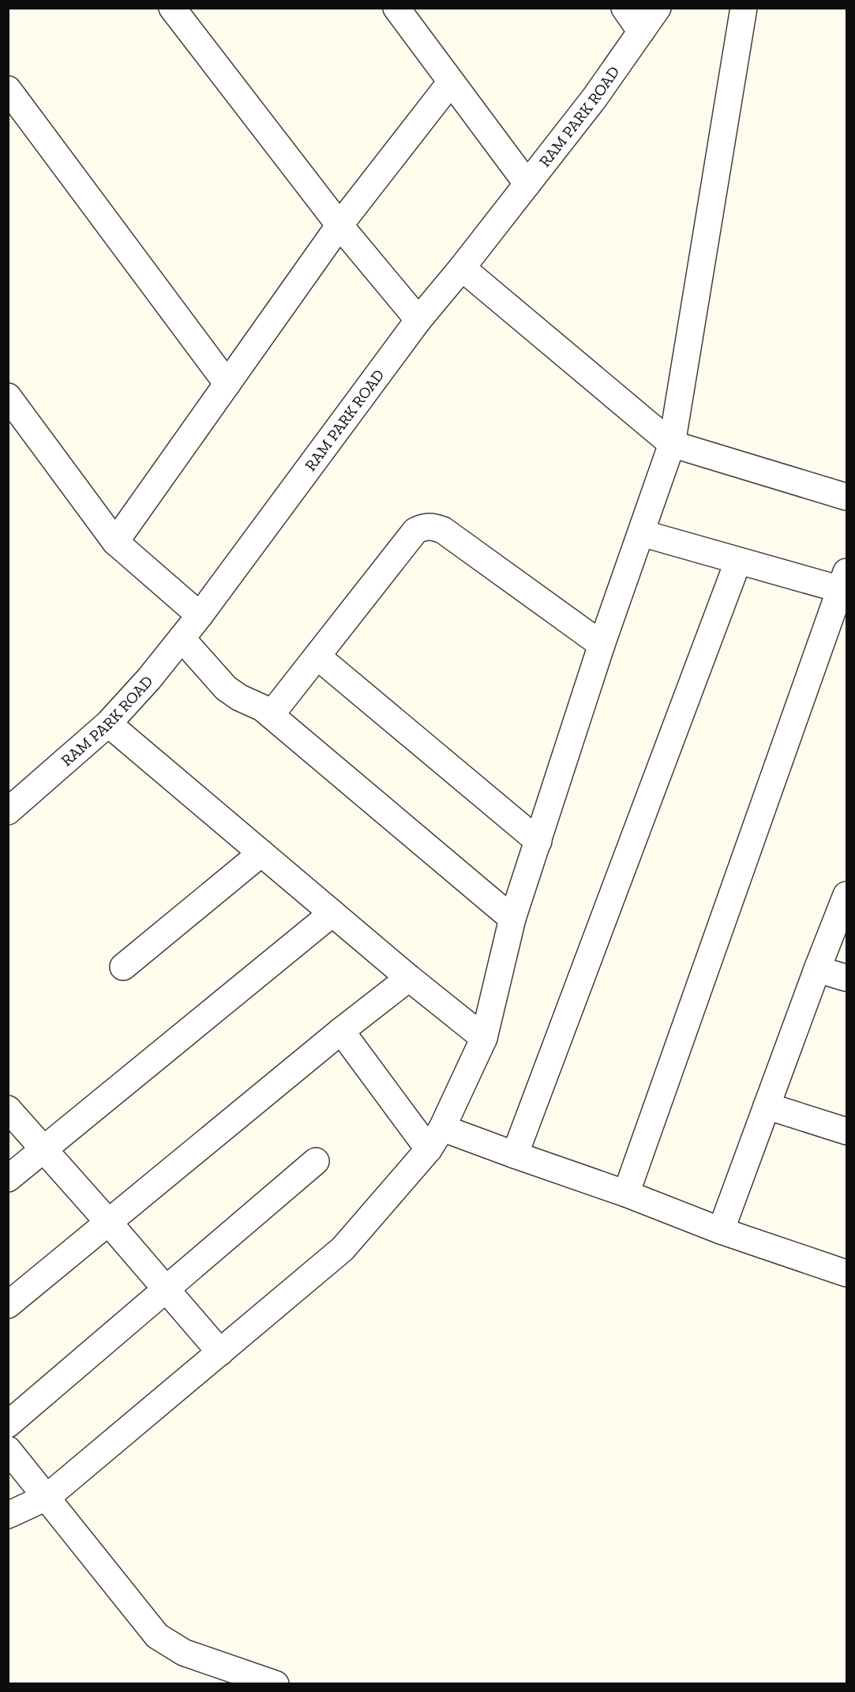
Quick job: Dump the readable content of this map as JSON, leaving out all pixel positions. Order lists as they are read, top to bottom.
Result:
{
  "streets": {
    "street": ["RAM PARK ROAD"]
  }
}
